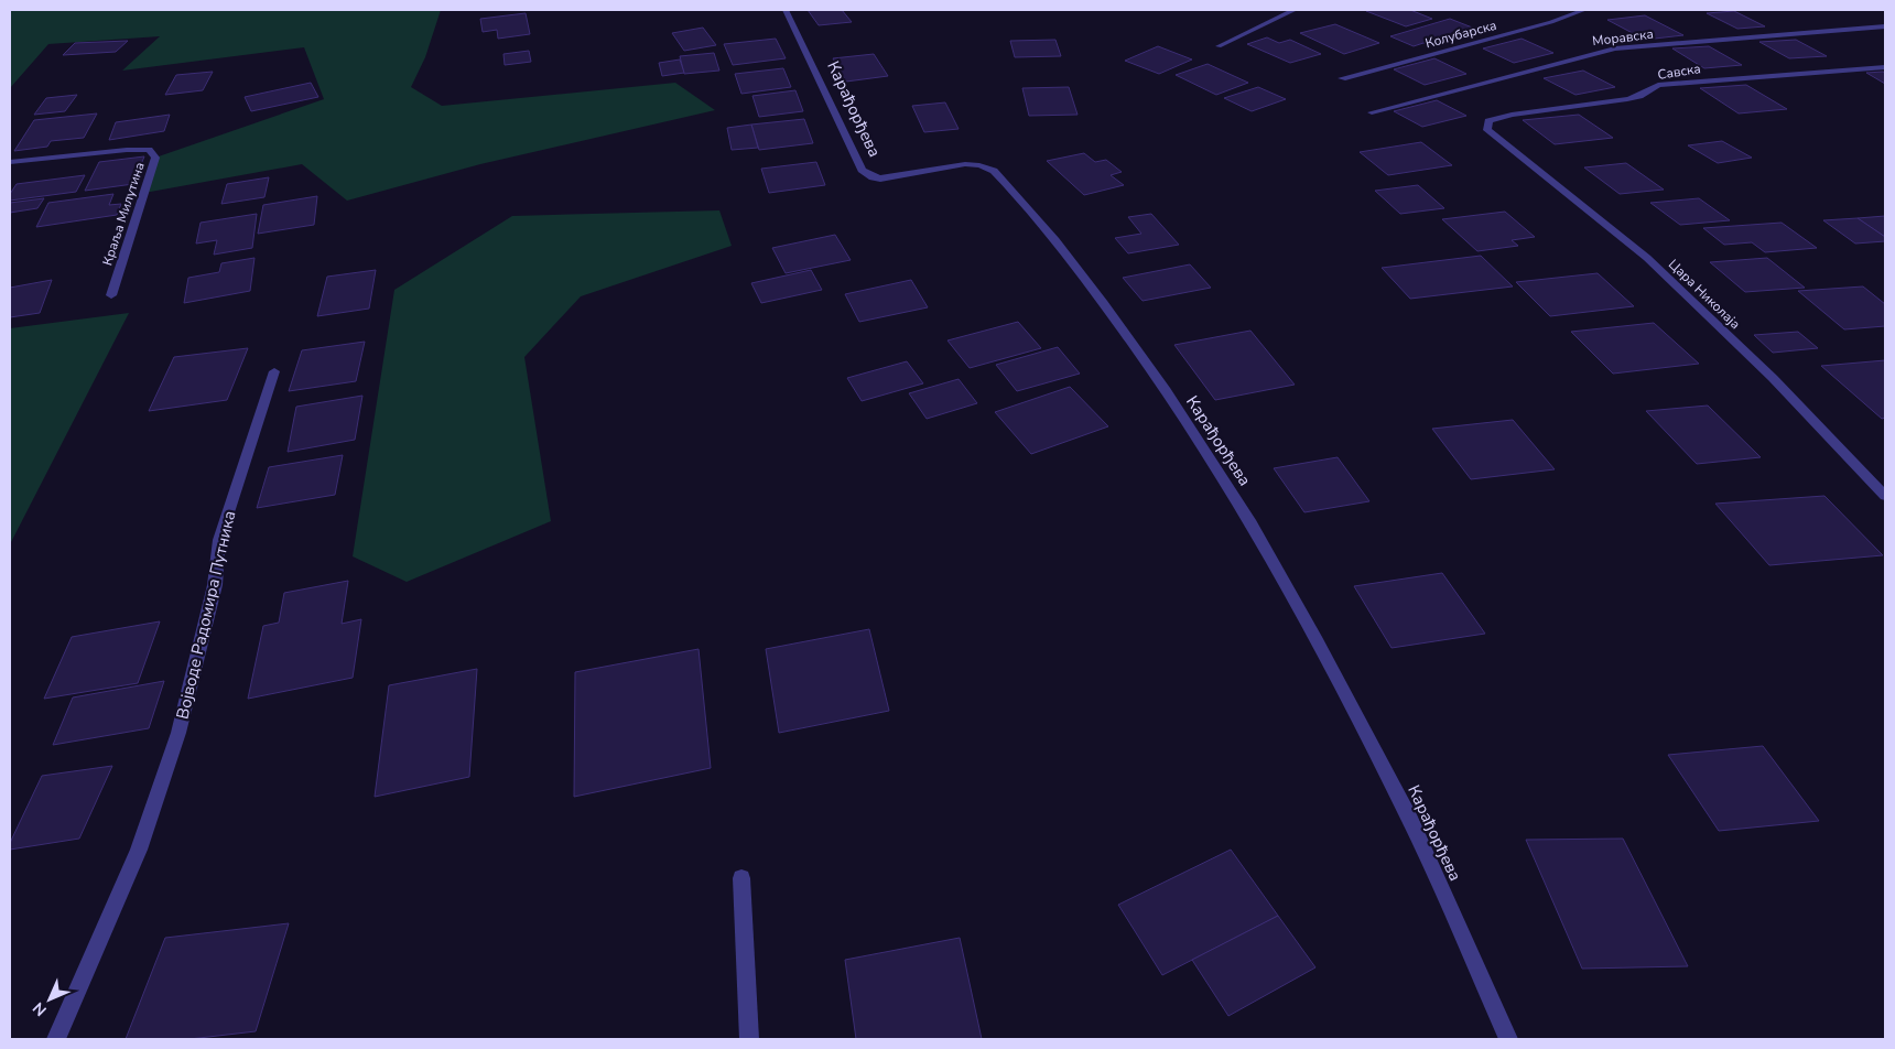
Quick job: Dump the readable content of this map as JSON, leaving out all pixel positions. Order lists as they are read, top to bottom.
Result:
{
  "streets": {
    "street": [
      "Колубарска",
      "Моравска",
      "Савска",
      "Карађорђева",
      "Краља Милутина",
      "Цара Николаја",
      "Војводе Радомира Путника"
    ]
  },
  "crossings": [
    ["Савска", "Цара Николаја"]
  ],
  "north": "bottom left"
}
